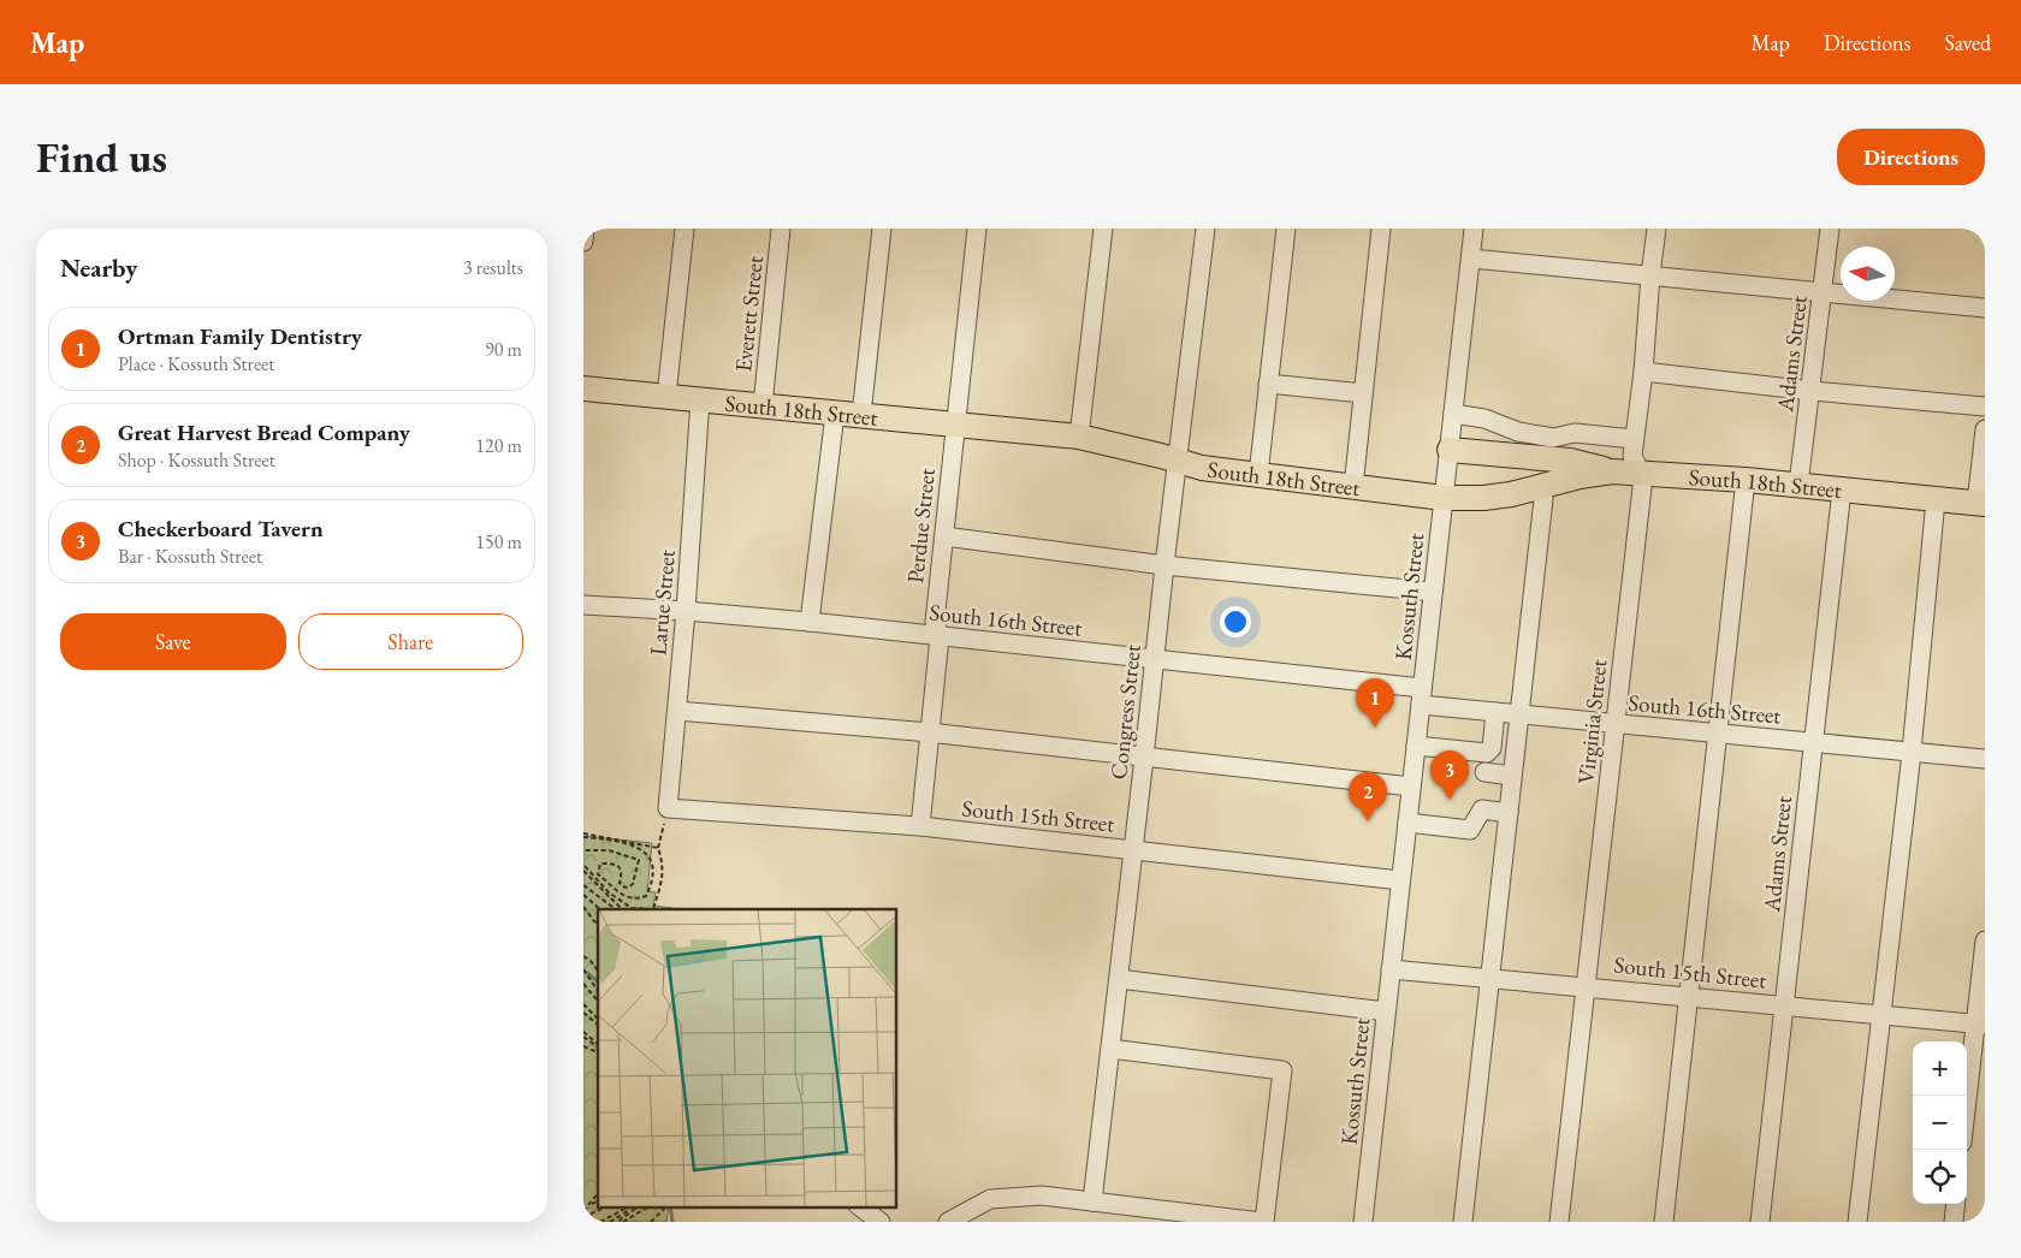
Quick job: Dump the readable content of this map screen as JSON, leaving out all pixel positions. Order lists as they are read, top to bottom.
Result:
{
  "streets": {
    "main road": ["South 18th Street"],
    "street": [
      "Everett Street",
      "Adams Street",
      "Perdue Street",
      "Kossuth Street",
      "Larue Street",
      "South 16th Street",
      "Congress Street",
      "Virginia Street",
      "South 15th Street"
    ]
  },
  "crossings": [
    ["Everett Street", "South 18th Street"],
    ["Adams Street", "South 18th Street"],
    ["Adams Street", "South 16th Street"],
    ["Adams Street", "South 15th Street"],
    ["South 18th Street", "Perdue Street"],
    ["South 18th Street", "Kossuth Street"],
    ["South 18th Street", "Larue Street"],
    ["South 18th Street", "Congress Street"],
    ["South 18th Street", "Virginia Street"],
    ["Perdue Street", "South 16th Street"],
    ["Perdue Street", "South 15th Street"],
    ["Kossuth Street", "South 16th Street"],
    ["Kossuth Street", "South 15th Street"],
    ["Larue Street", "South 16th Street"],
    ["Larue Street", "South 15th Street"],
    ["South 16th Street", "Congress Street"],
    ["South 16th Street", "Virginia Street"],
    ["Congress Street", "South 15th Street"],
    ["Virginia Street", "South 15th Street"]
  ],
  "north": "left",
  "page": {
    "header": "Map",
    "nav": ["Map", "Directions", "Saved"],
    "buttons": [
      "Directions",
      ["Save", "Share"]
    ],
    "title": "Find us",
    "heading": ["Nearby", "3 results"],
    "list": [
      {
        "mark": "1",
        "name": "Ortman Family Dentistry",
        "note": "Place · Kossuth Street",
        "value": "90 m"
      },
      {
        "mark": "2",
        "name": "Great Harvest Bread Company",
        "note": "Shop · Kossuth Street",
        "value": "120 m"
      },
      {
        "mark": "3",
        "name": "Checkerboard Tavern",
        "note": "Bar · Kossuth Street",
        "value": "150 m"
      }
    ],
    "pins": ["1", "3", "2"],
    "map_buttons": ["+", "−"]
  }
}
